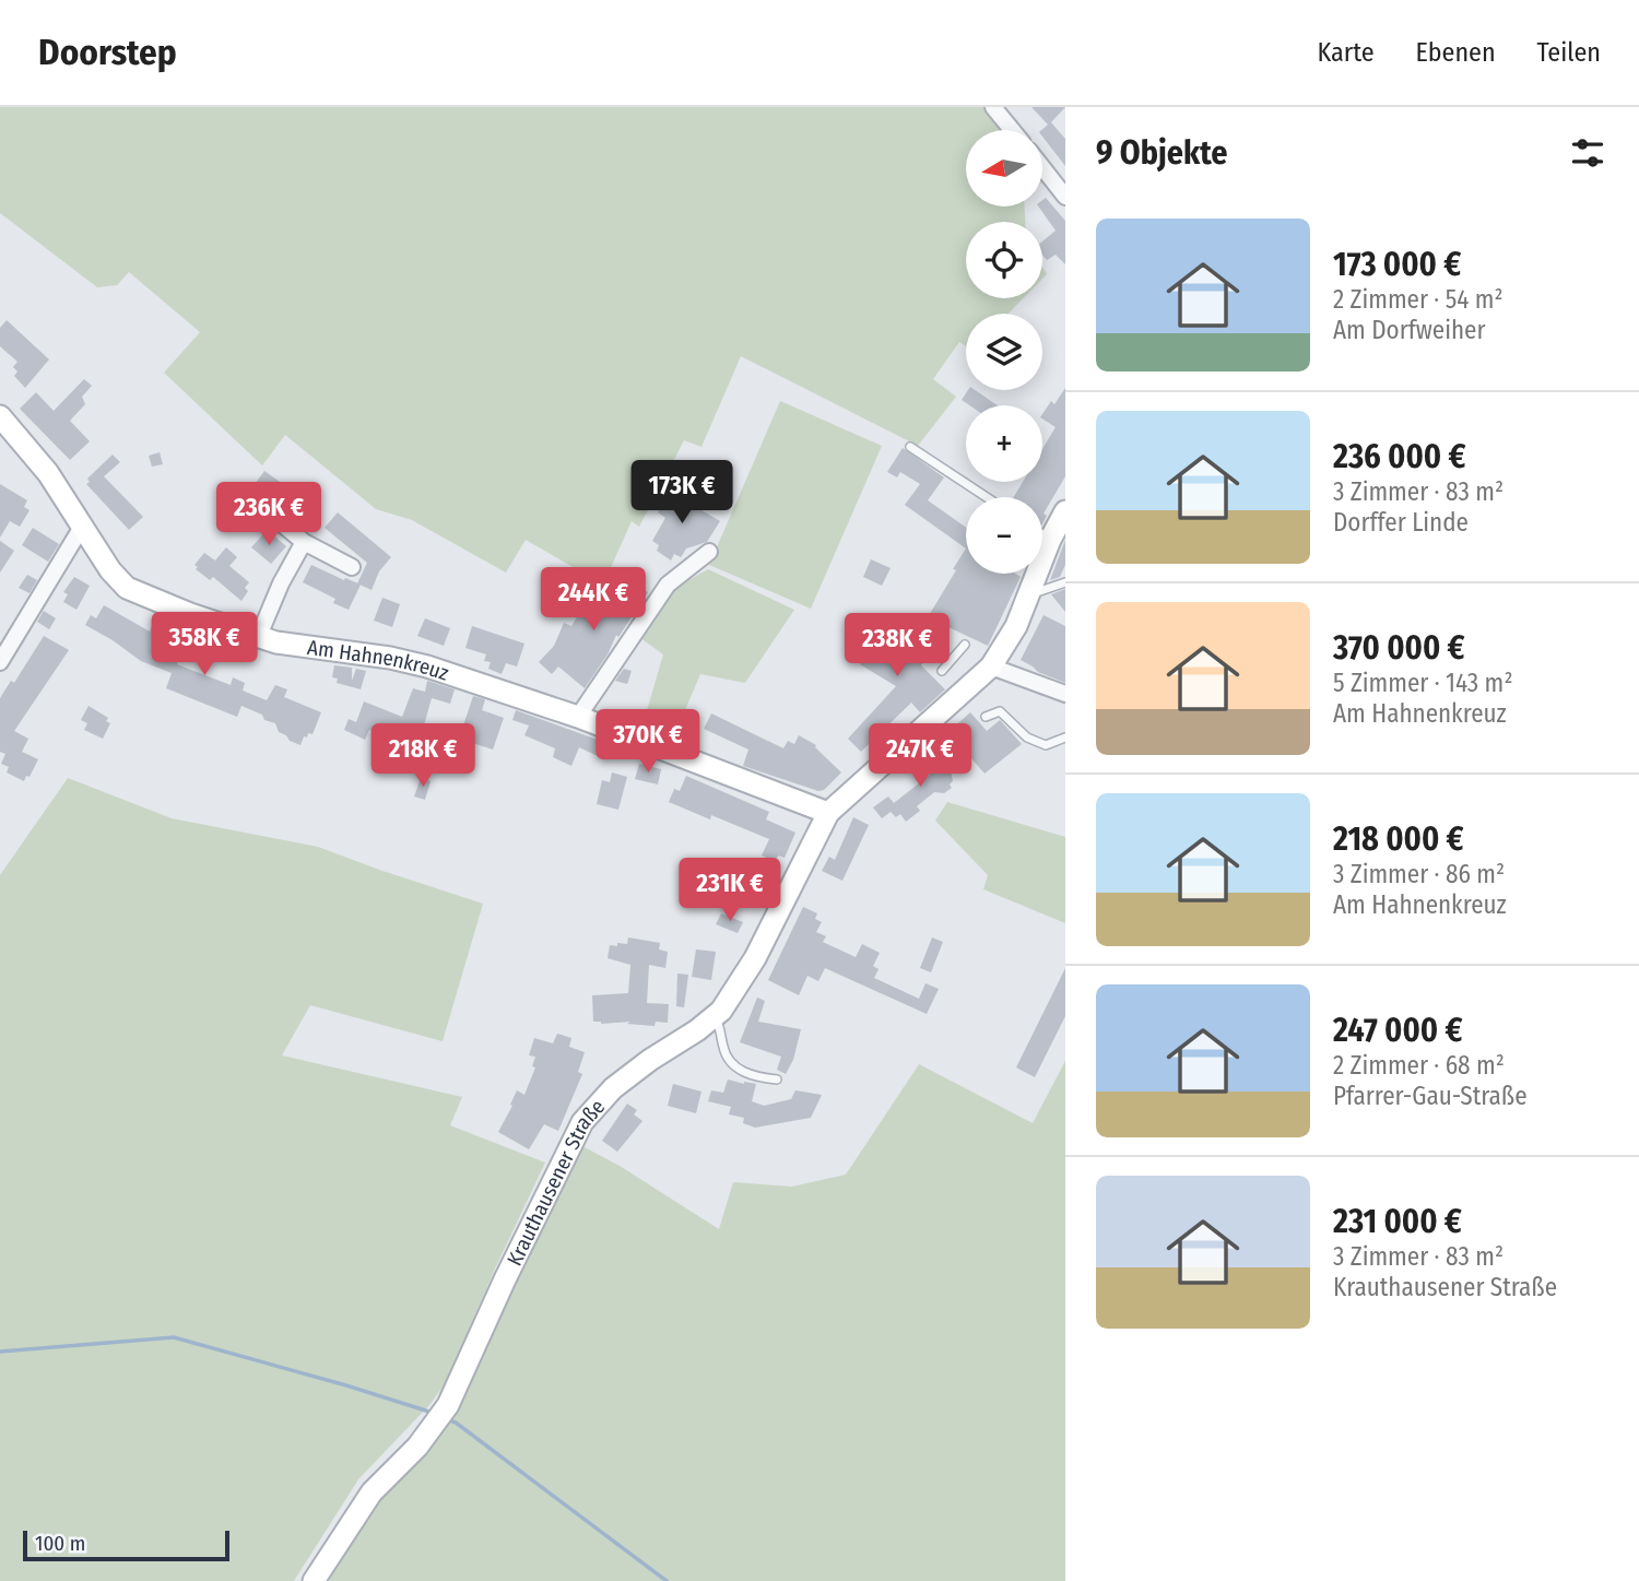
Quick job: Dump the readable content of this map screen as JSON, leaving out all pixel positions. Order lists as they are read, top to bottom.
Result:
{
  "streets": {
    "street": ["Am Hahnenkreuz", "Krauthausener Straße"]
  },
  "crossings": [
    ["Am Hahnenkreuz", "Krauthausener Straße"]
  ],
  "scale_bar": "100 m",
  "north": "left",
  "page": {
    "header": "Doorstep",
    "nav": ["Karte", "Ebenen", "Teilen"],
    "heading": "9 Objekte",
    "map_buttons": ["+", "−"],
    "list": [
      {
        "name": "173 000 €",
        "note": "2 Zimmer · 54 m² · Am Dorfweiher"
      },
      {
        "name": "236 000 €",
        "note": "3 Zimmer · 83 m² · Dorffer Linde"
      },
      {
        "name": "370 000 €",
        "note": "5 Zimmer · 143 m² · Am Hahnenkreuz"
      },
      {
        "name": "218 000 €",
        "note": "3 Zimmer · 86 m² · Am Hahnenkreuz"
      },
      {
        "name": "247 000 €",
        "note": "2 Zimmer · 68 m² · Pfarrer-Gau-Straße"
      },
      {
        "name": "231 000 €",
        "note": "3 Zimmer · 83 m² · Krauthausener Straße"
      }
    ],
    "price": [
      "173K €",
      "236K €",
      "244K €",
      "358K €",
      "238K €",
      "370K €",
      "218K €",
      "247K €",
      "231K €"
    ],
    "scale": "100 m"
  }
}
